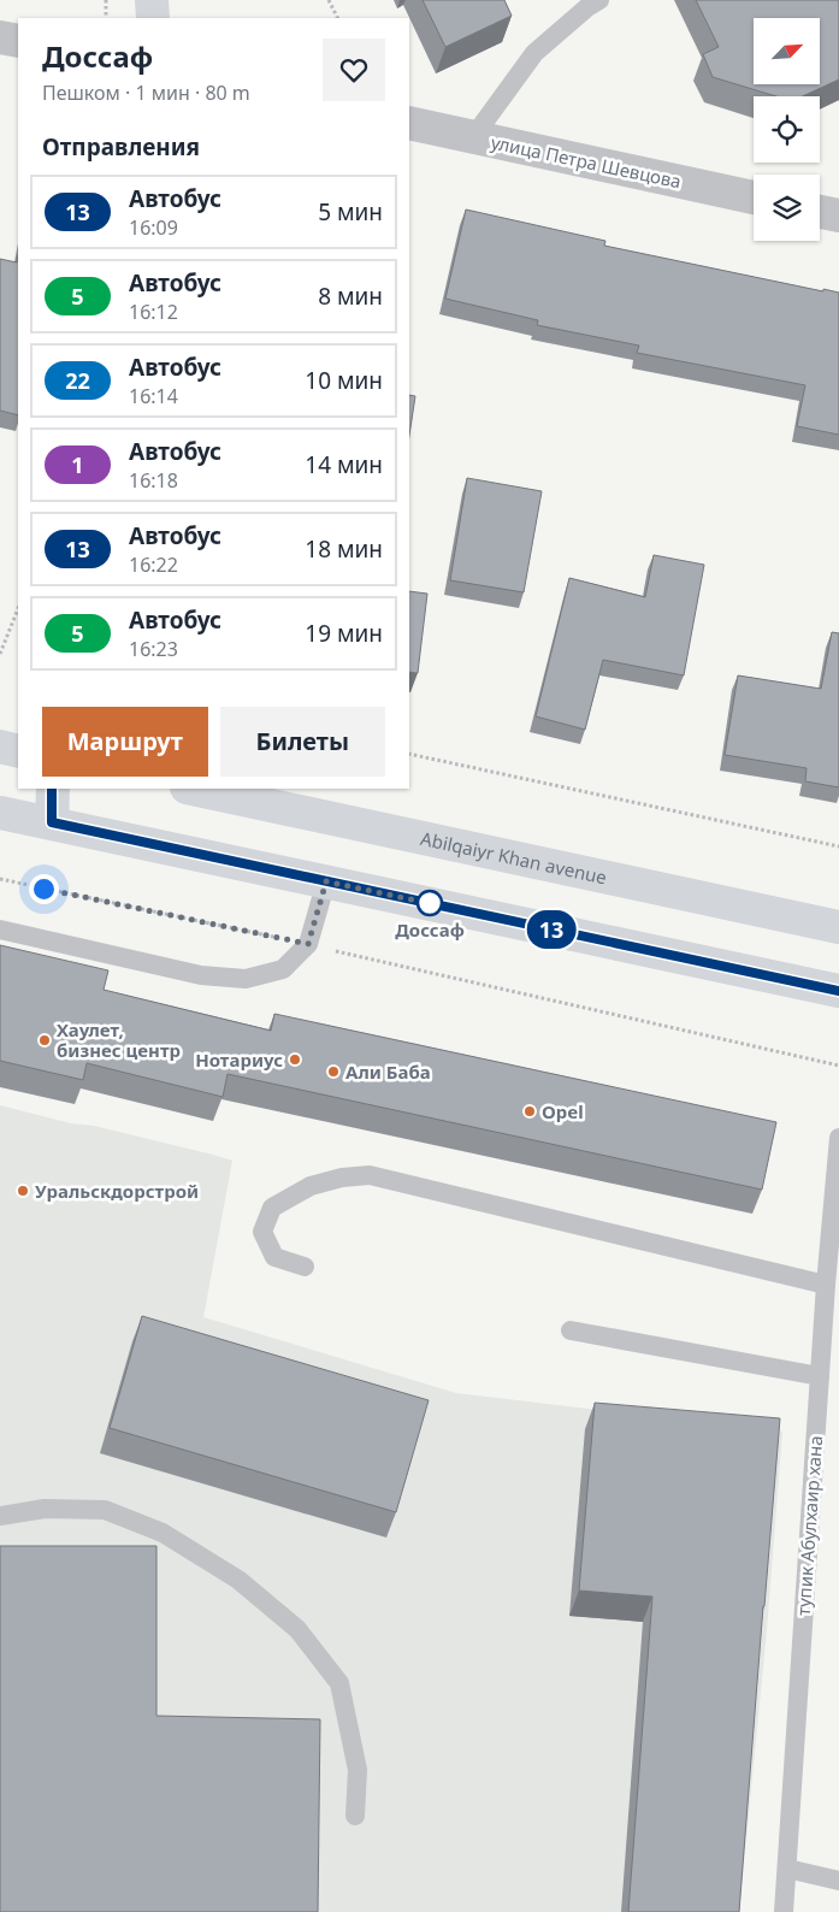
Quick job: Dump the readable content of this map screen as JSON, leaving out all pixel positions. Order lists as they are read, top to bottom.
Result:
{
  "streets": {
    "main road": ["Abilqaiyr Khan avenue"],
    "street": ["улица Петра Шевцова"],
    "lane": ["тупик Абулхаир хана"]
  },
  "places": [
    "Доссаф",
    "Хаулет, бизнес центр",
    "Нотариус",
    "Али Баба",
    "Opel",
    "Уральскдорстрой"
  ],
  "lines": ["bus line 13"],
  "north": "top right",
  "page": {
    "on_map": "13",
    "heading": [
      ["Доссаф", "Пешком · 1 мин · 80 m"],
      "Отправления"
    ],
    "list": [
      {
        "mark": "13",
        "name": "Автобус",
        "note": "16:09",
        "value": "5 мин"
      },
      {
        "mark": "5",
        "name": "Автобус",
        "note": "16:12",
        "value": "8 мин"
      },
      {
        "mark": "22",
        "name": "Автобус",
        "note": "16:14",
        "value": "10 мин"
      },
      {
        "mark": "1",
        "name": "Автобус",
        "note": "16:18",
        "value": "14 мин"
      },
      {
        "mark": "13",
        "name": "Автобус",
        "note": "16:22",
        "value": "18 мин"
      },
      {
        "mark": "5",
        "name": "Автобус",
        "note": "16:23",
        "value": "19 мин"
      }
    ],
    "buttons": ["Маршрут", "Билеты"]
  }
}
